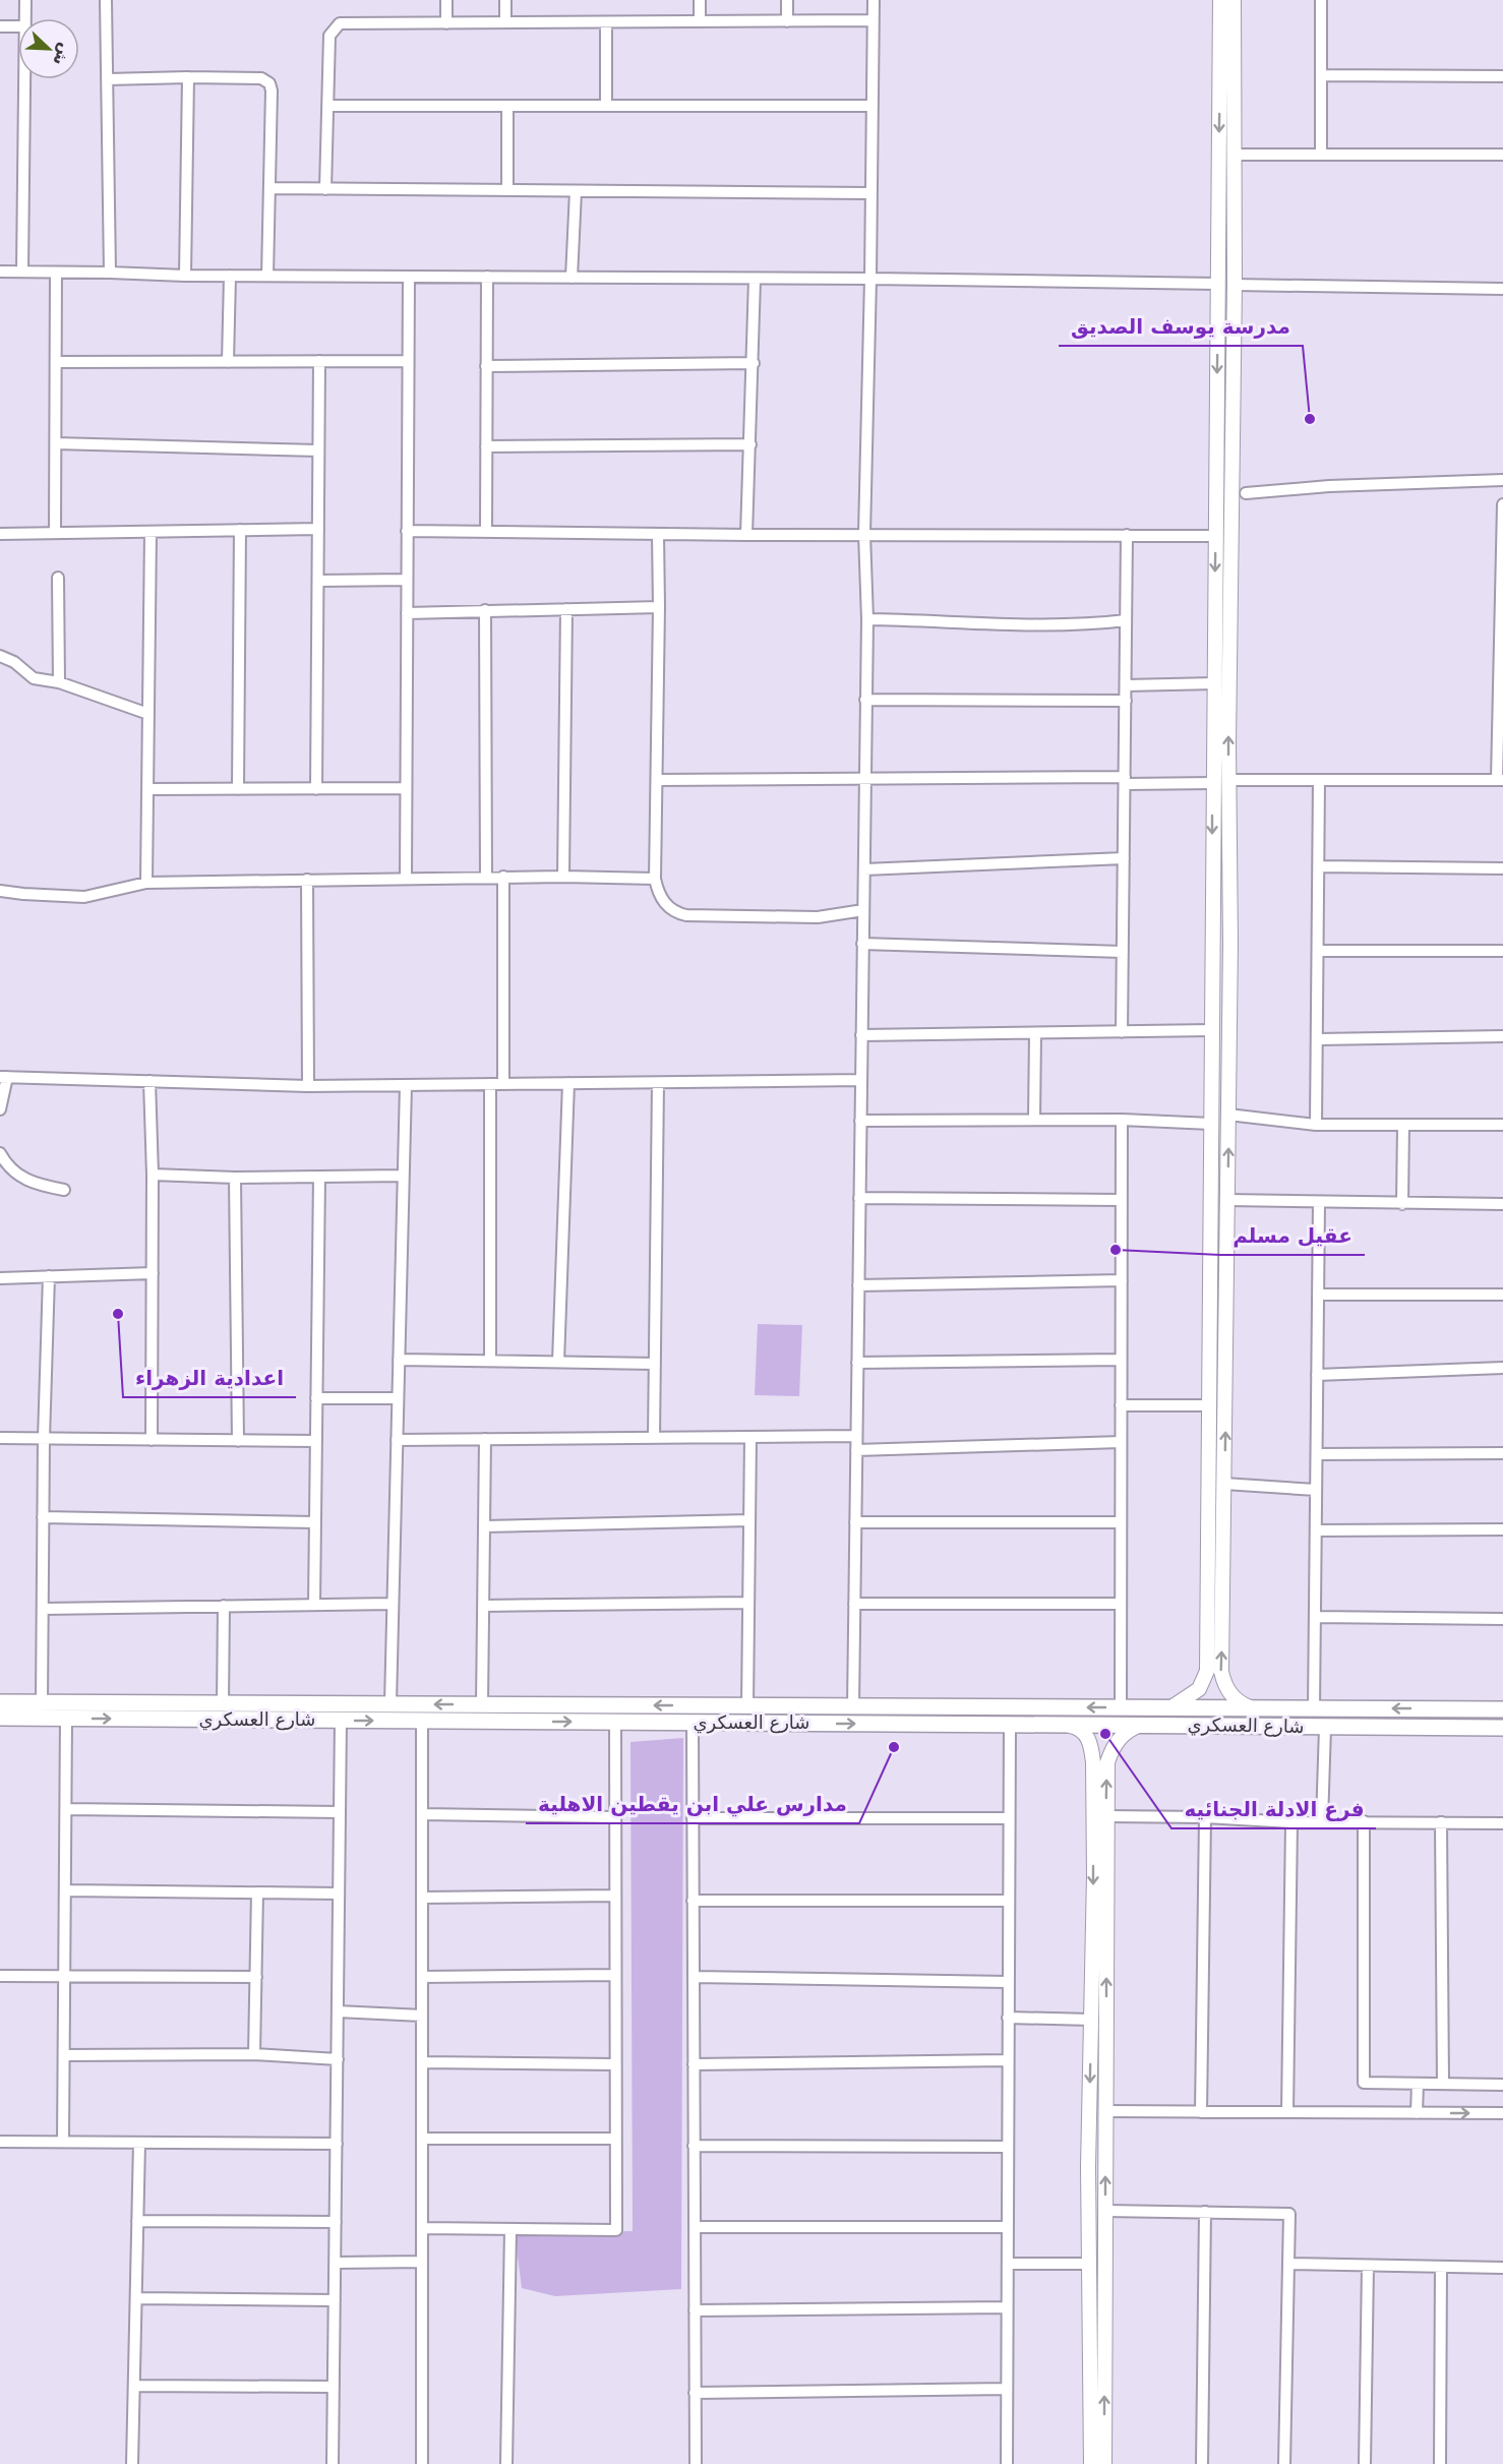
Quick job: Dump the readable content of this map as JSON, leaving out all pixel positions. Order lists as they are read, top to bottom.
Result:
{
  "streets": {
    "main road": ["شارع العسكري"]
  },
  "places": [
    "مدرسة يوسف الصديق",
    "عقيل مسلم",
    "اعدادية الزهراء",
    "فرع الادلة الجنائيه",
    "مدارس علي ابن يقطين الاهلية"
  ],
  "north": "bottom right"
}
